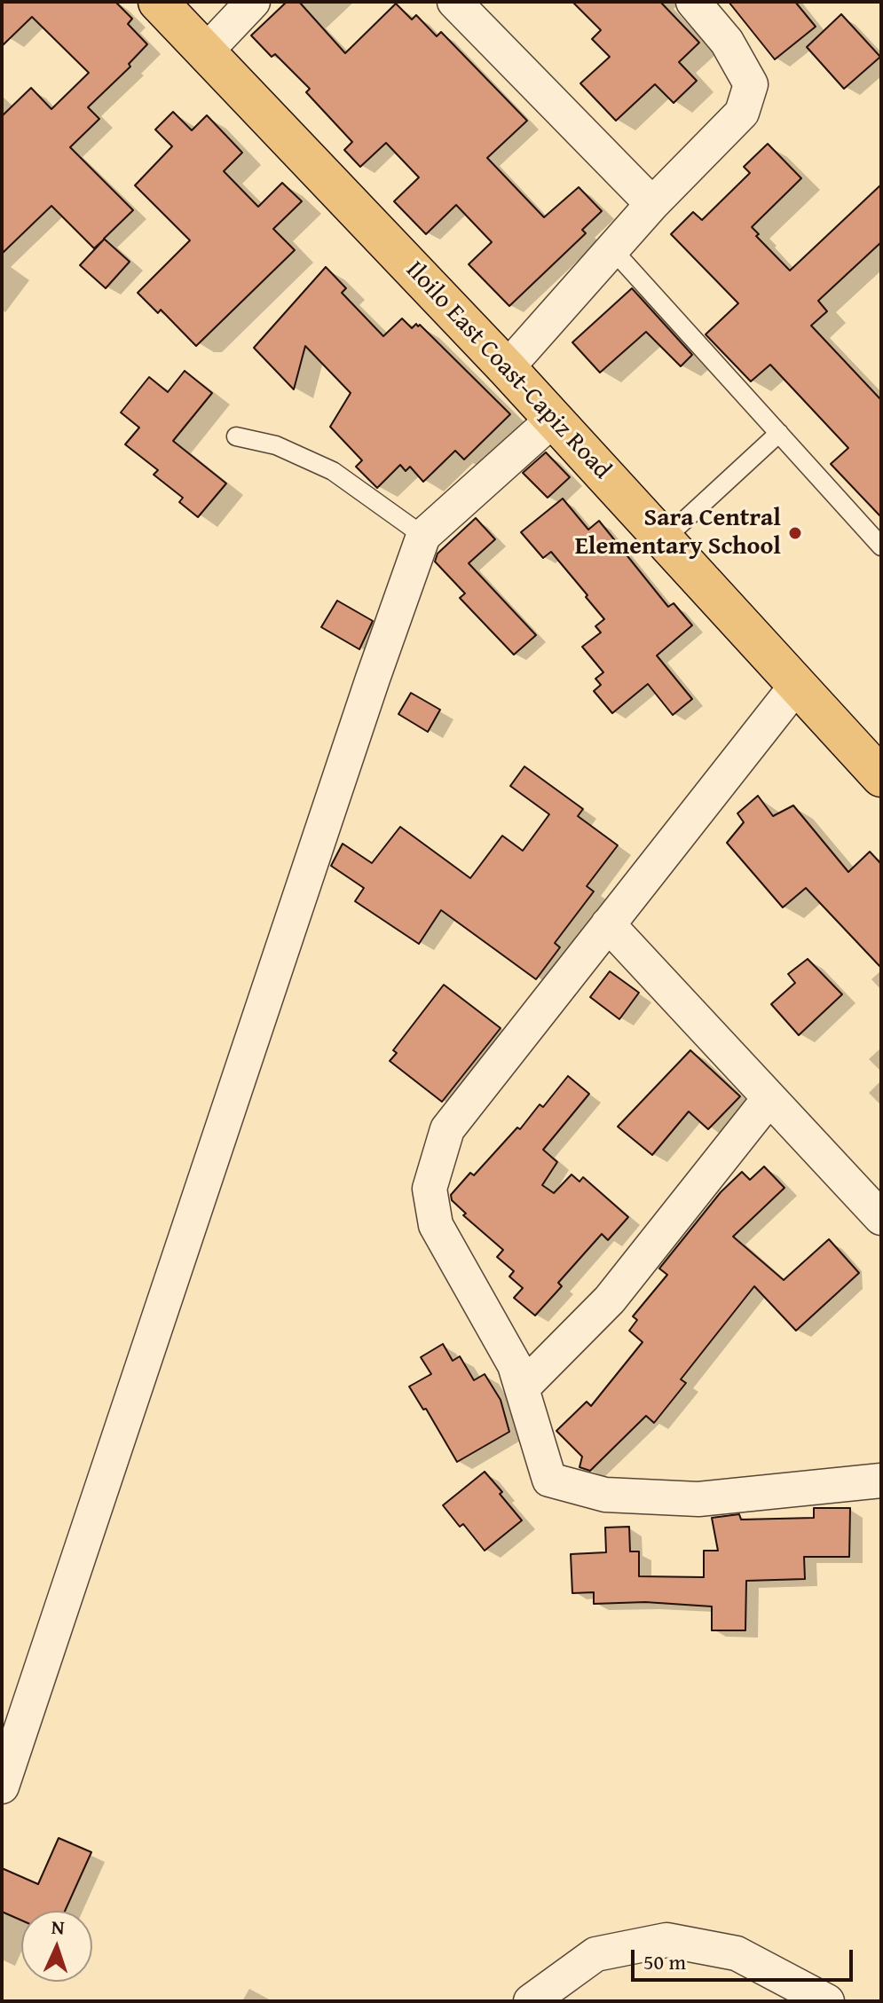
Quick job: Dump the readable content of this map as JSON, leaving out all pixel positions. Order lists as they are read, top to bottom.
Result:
{
  "streets": {
    "main road": ["Iloilo East Coast-Capiz Road"]
  },
  "places": ["Sara Central Elementary School"],
  "scale_bar": "50 m",
  "north": "top"
}
